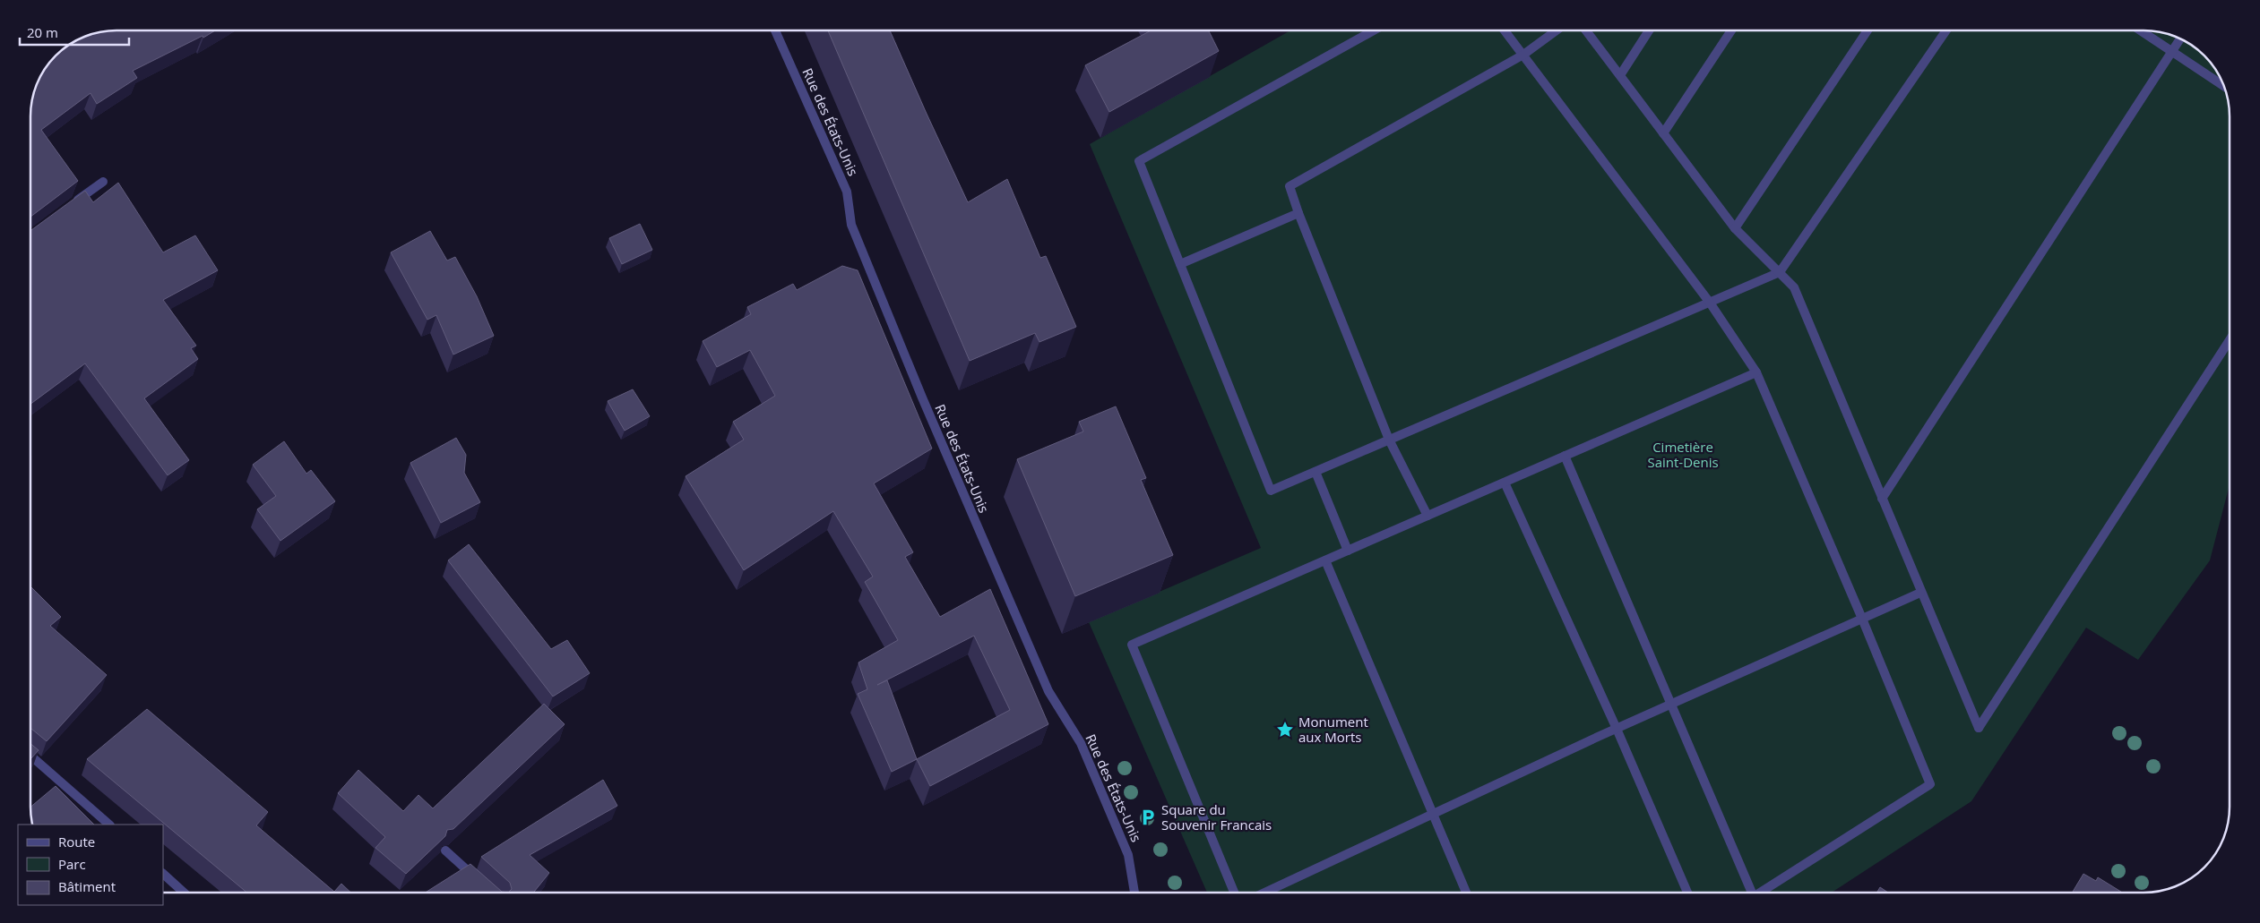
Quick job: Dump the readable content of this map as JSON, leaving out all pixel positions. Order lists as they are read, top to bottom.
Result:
{
  "streets": {
    "street": ["Rue des États-Unis"]
  },
  "parks": ["Cimetière Saint-Denis"],
  "places": {
    "place": ["Monument aux Morts"],
    "parking": ["Square du Souvenir Francais"]
  },
  "legend": ["Route", "Parc", "Bâtiment"],
  "scale_bar": "20 m"
}
